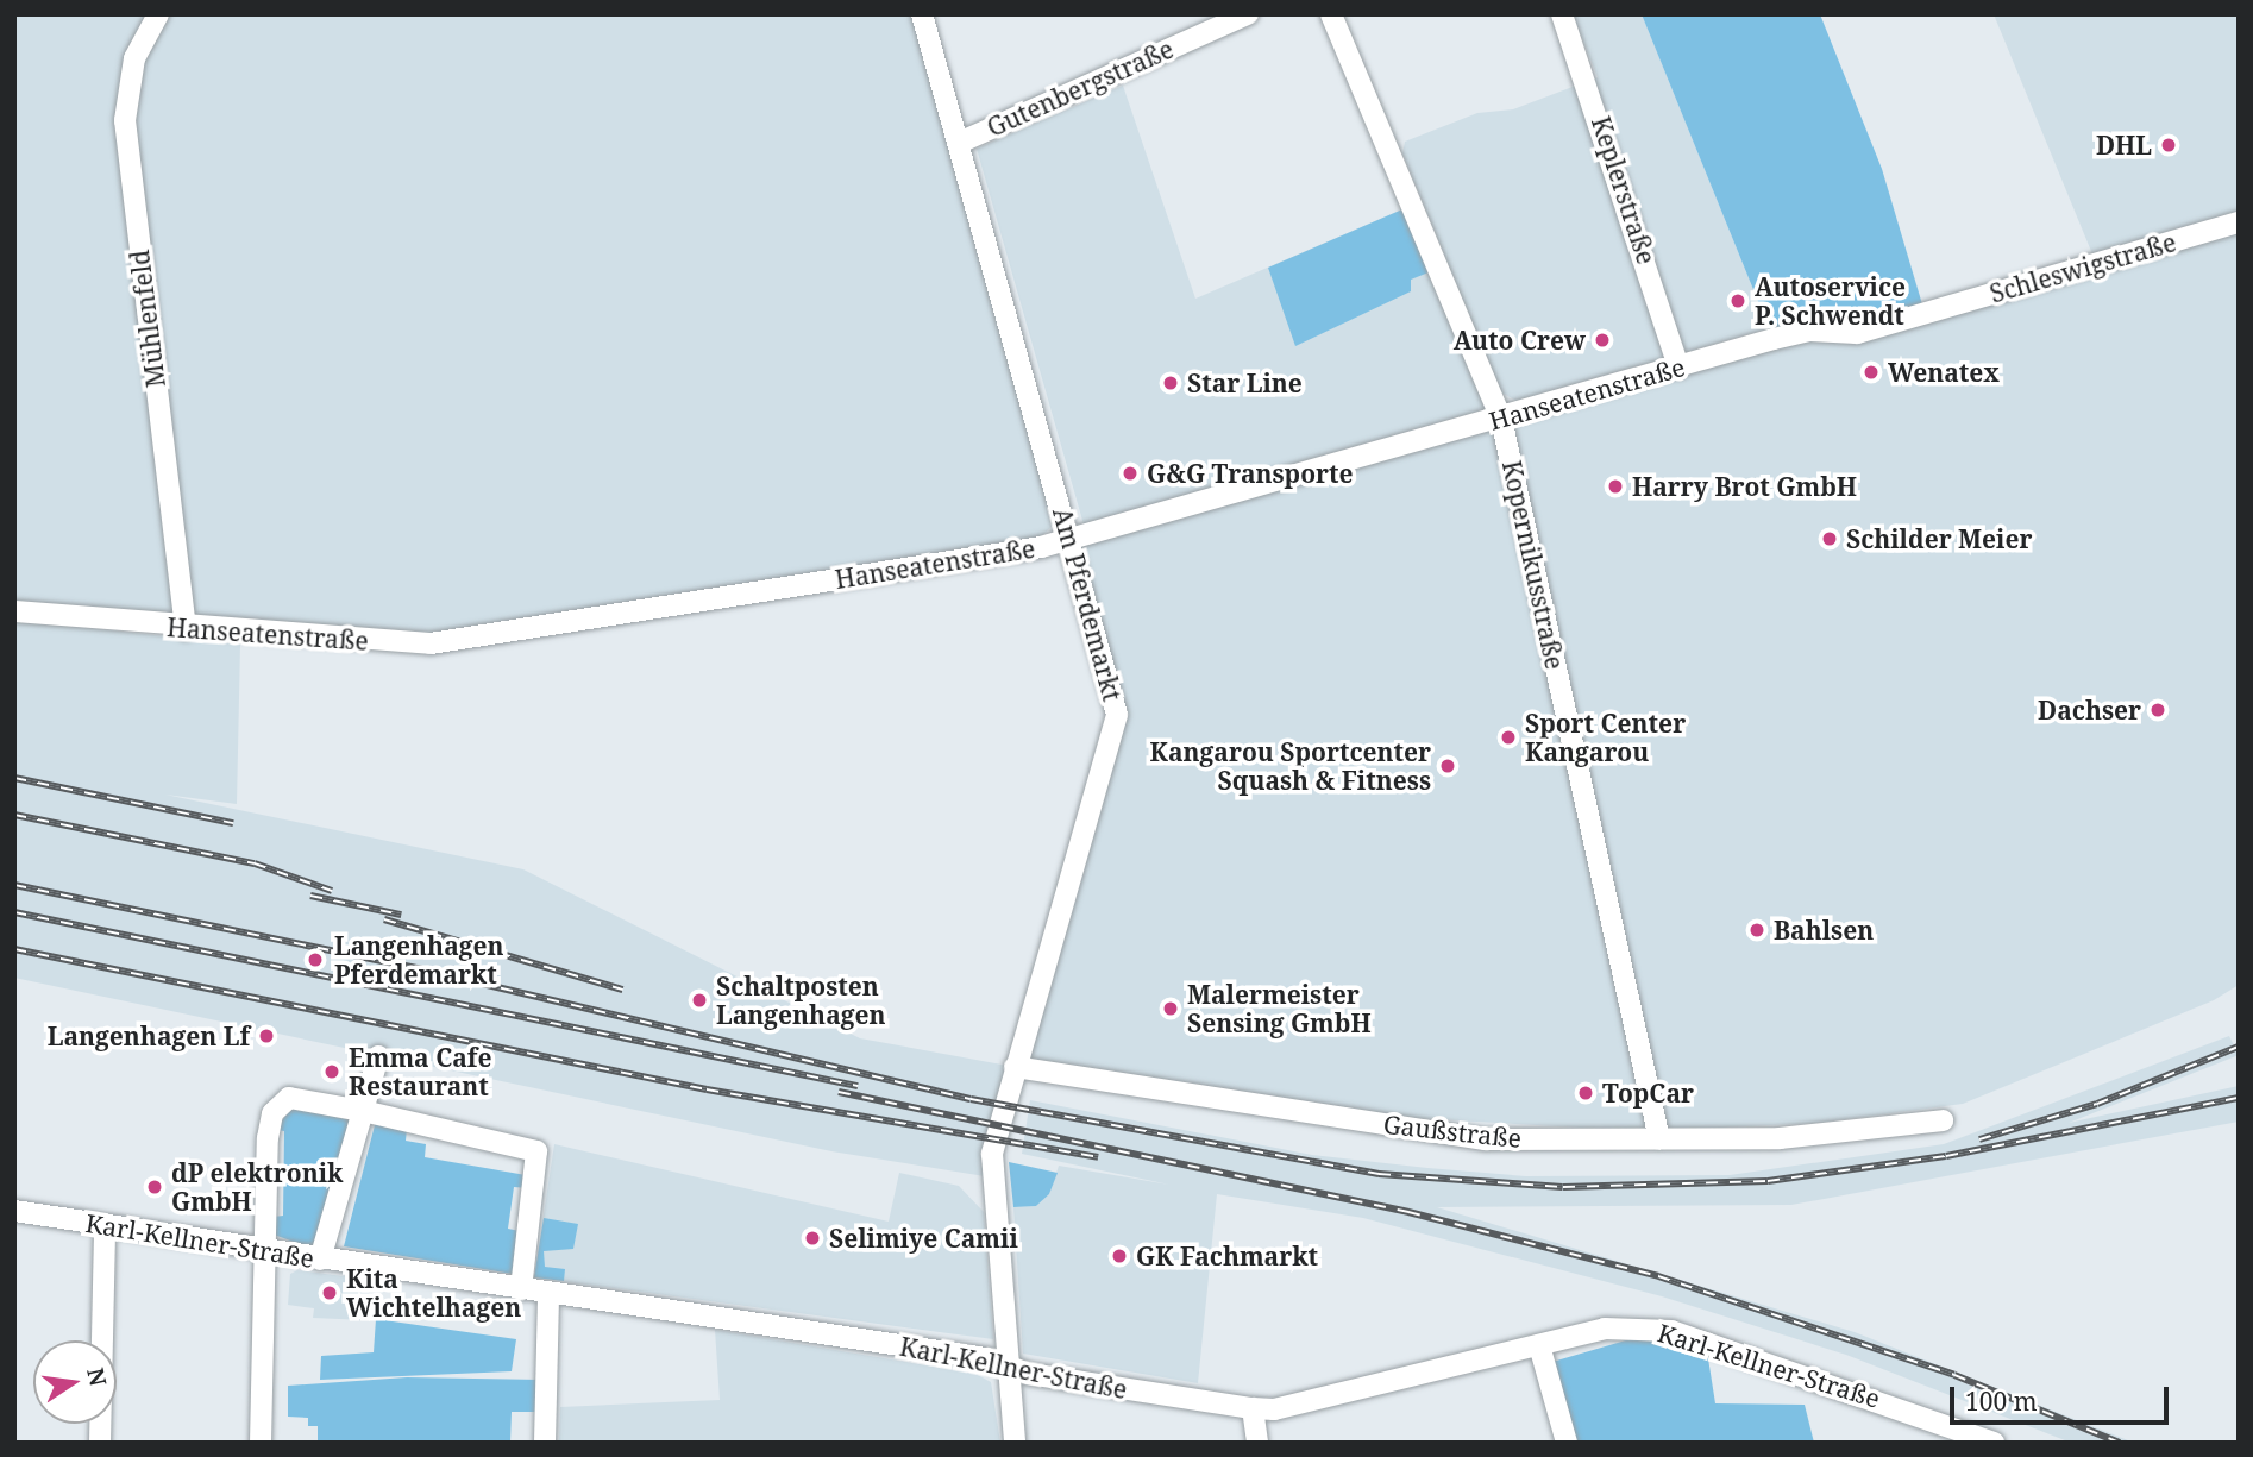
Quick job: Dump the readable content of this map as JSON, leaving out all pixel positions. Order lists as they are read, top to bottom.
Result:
{
  "streets": {
    "street": [
      "Gutenbergstraße",
      "Keplerstraße",
      "Schleswigstraße",
      "Mühlenfeld",
      "Hanseatenstraße",
      "Kopernikusstraße",
      "Am Pferdemarkt",
      "Gaußstraße",
      "Karl-Kellner-Straße"
    ]
  },
  "crossings": [
    ["Gutenbergstraße", "Am Pferdemarkt"],
    ["Keplerstraße", "Hanseatenstraße"],
    ["Schleswigstraße", "Hanseatenstraße"],
    ["Mühlenfeld", "Hanseatenstraße"],
    ["Hanseatenstraße", "Kopernikusstraße"],
    ["Hanseatenstraße", "Am Pferdemarkt"],
    ["Kopernikusstraße", "Gaußstraße"],
    ["Am Pferdemarkt", "Gaußstraße"],
    ["Am Pferdemarkt", "Karl-Kellner-Straße"]
  ],
  "places": [
    "DHL",
    "Autoservice P. Schwendt",
    "Auto Crew",
    "Wenatex",
    "Star Line",
    "G&G Transporte",
    "Harry Brot GmbH",
    "Schilder Meier",
    "Dachser",
    "Sport Center Kangarou",
    "Kangarou Sportcenter Squash & Fitness",
    "Bahlsen",
    "Langenhagen Pferdemarkt",
    "Schaltposten Langenhagen",
    "Malermeister Sensing GmbH",
    "Langenhagen Lf",
    "Emma Cafe Restaurant",
    "TopCar",
    "dP elektronik GmbH",
    "Selimiye Camii",
    "GK Fachmarkt",
    "Kita Wichtelhagen"
  ],
  "scale_bar": "100 m",
  "north": "right"
}
